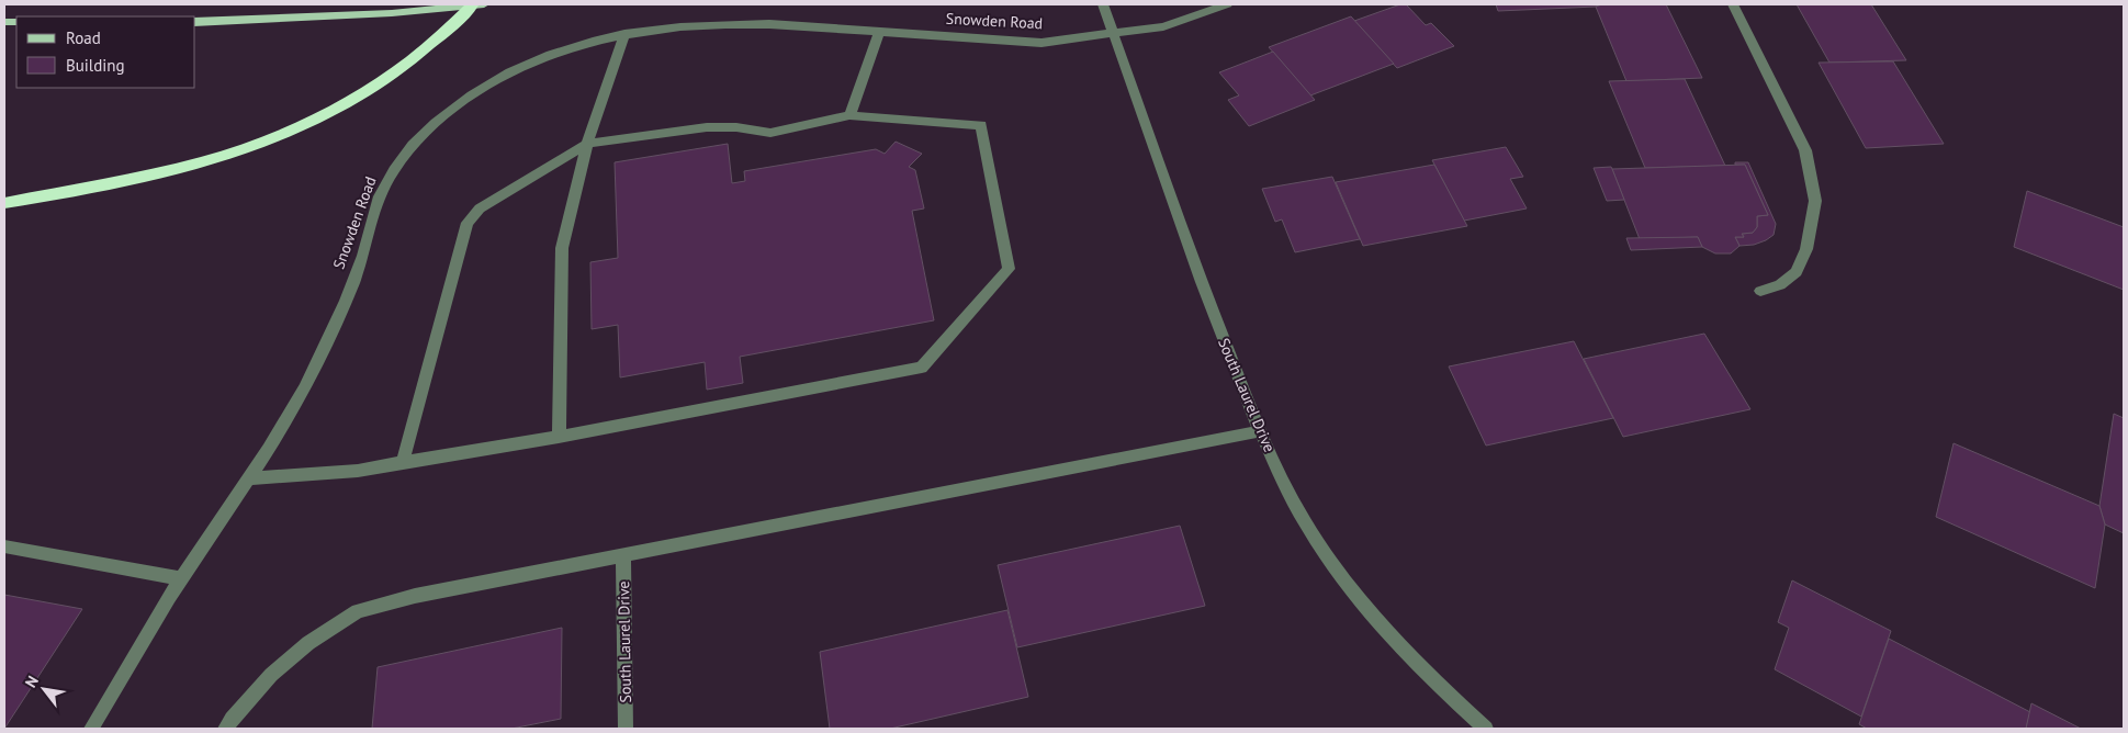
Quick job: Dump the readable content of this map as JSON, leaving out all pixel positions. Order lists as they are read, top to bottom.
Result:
{
  "streets": {
    "street": ["Snowden Road", "South Laurel Drive"]
  },
  "crossings": [
    ["Snowden Road", "South Laurel Drive"]
  ],
  "legend": ["Road", "Building"],
  "north": "top left"
}
